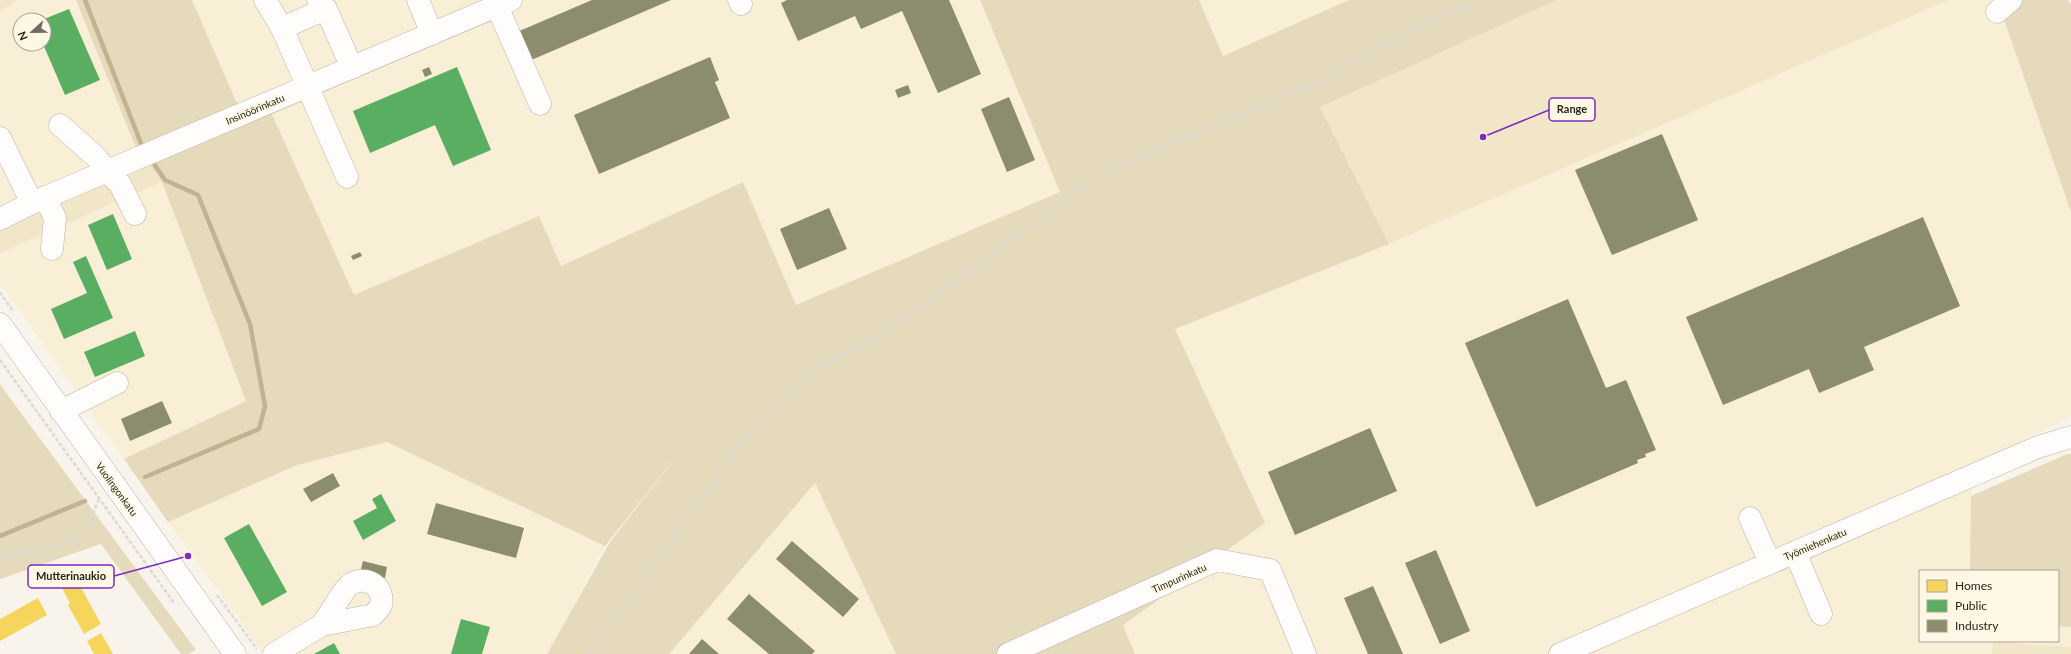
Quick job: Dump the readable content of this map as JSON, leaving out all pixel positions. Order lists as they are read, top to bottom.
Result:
{
  "streets": {
    "street": [
      "Insinöörinkatu",
      "Vuolingonkatu",
      "Työmiehenkatu",
      "Timpurinkatu"
    ]
  },
  "places": ["Range", "Mutterinaukio"],
  "legend": ["Homes", "Public", "Industry"],
  "north": "left"
}
